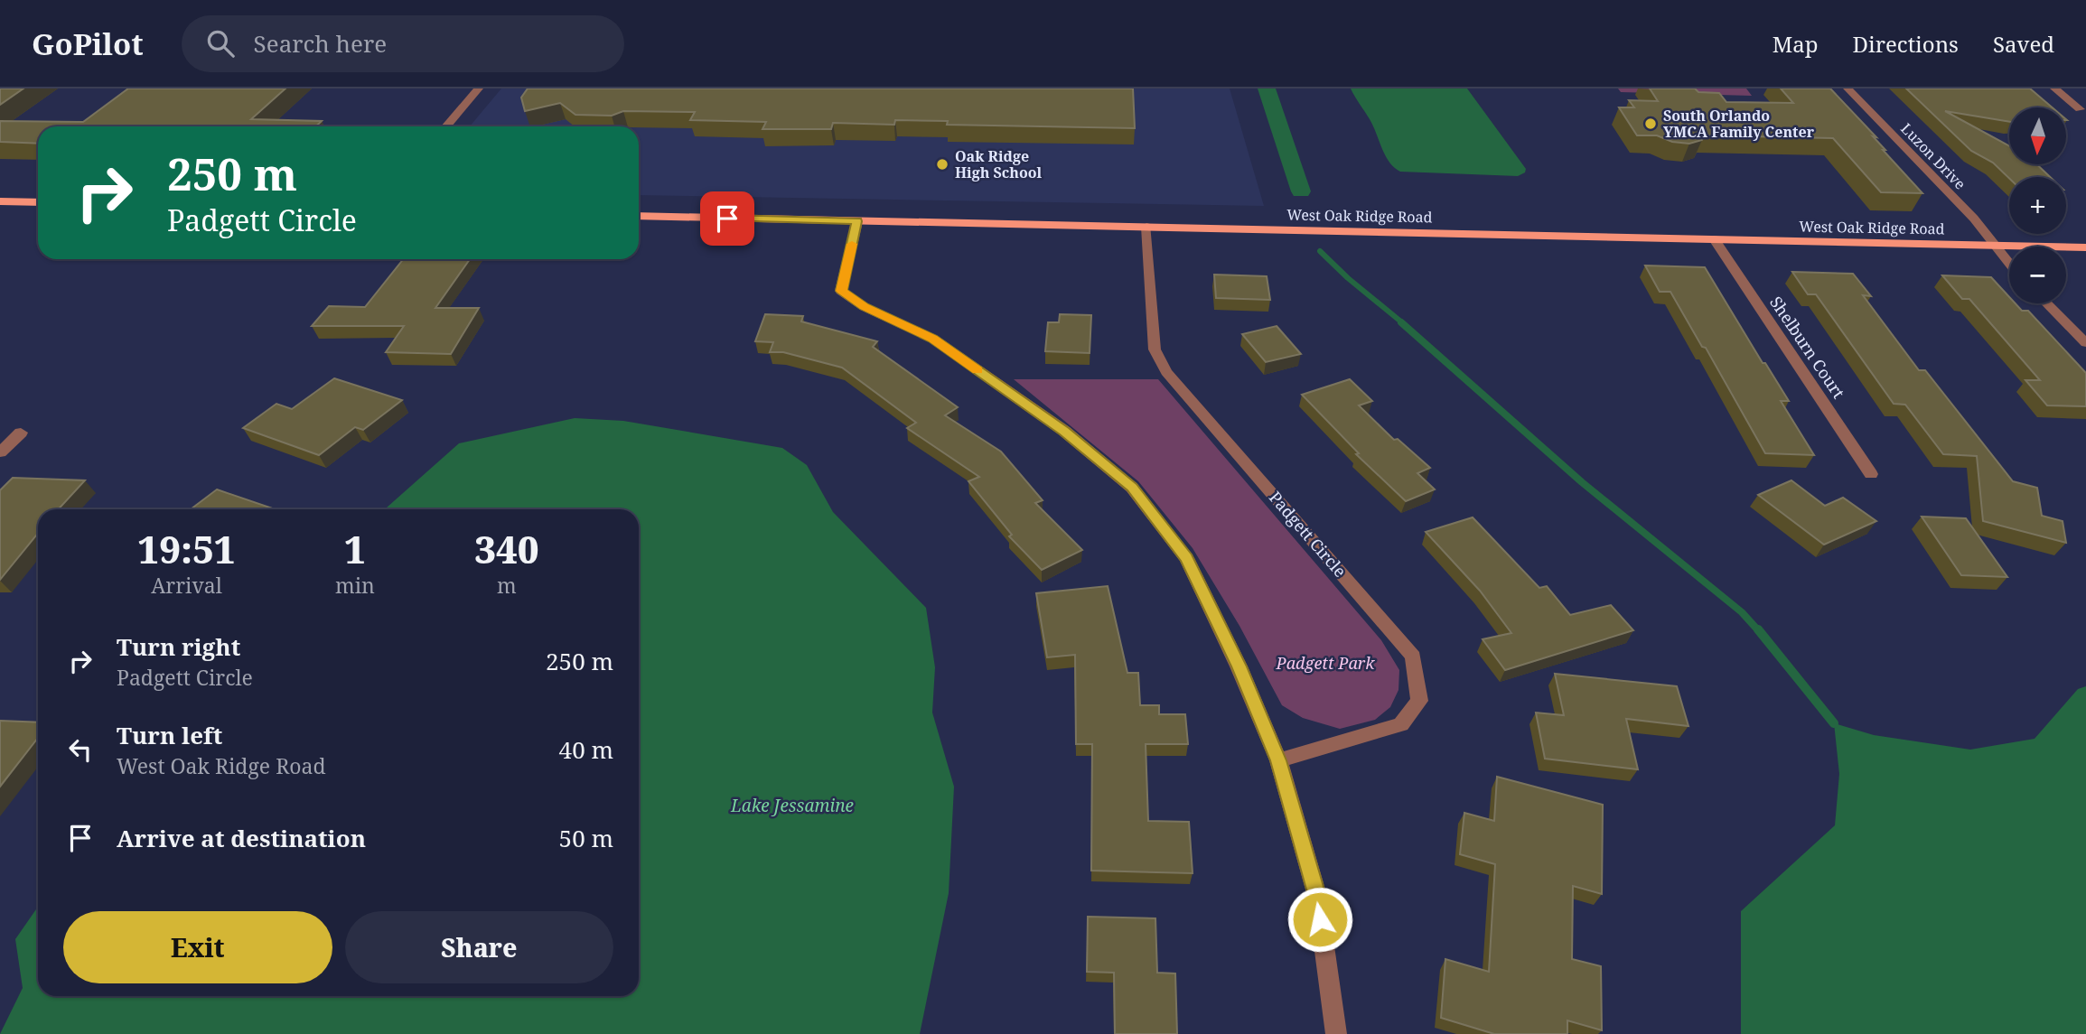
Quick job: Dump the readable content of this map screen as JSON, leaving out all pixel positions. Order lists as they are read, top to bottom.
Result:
{
  "streets": {
    "main road": ["West Oak Ridge Road"],
    "street": ["Luzon Drive", "Shelburn Court", "Padgett Circle"]
  },
  "crossings": [
    ["Luzon Drive", "West Oak Ridge Road"],
    ["West Oak Ridge Road", "Shelburn Court"],
    ["West Oak Ridge Road", "Padgett Circle"]
  ],
  "water": ["Lake Jessamine"],
  "parks": ["Padgett Park"],
  "places": ["South Orlando YMCA Family Center", "Oak Ridge High School"],
  "north": "bottom",
  "page": {
    "header": "GoPilot",
    "search": "Search here",
    "nav": ["Map", "Directions", "Saved"],
    "map_buttons": ["+", "−"],
    "turn": ["250 m", "Padgett Circle"],
    "eta": [
      "19:51",
      "Arrival",
      "1",
      "min",
      "340",
      "m"
    ],
    "list": [
      {
        "name": "Turn right",
        "note": "Padgett Circle",
        "value": "250 m"
      },
      {
        "name": "Turn left",
        "note": "West Oak Ridge Road",
        "value": "40 m"
      },
      {
        "name": "Arrive at destination",
        "value": "50 m"
      }
    ],
    "buttons": ["Exit", "Share"]
  }
}
